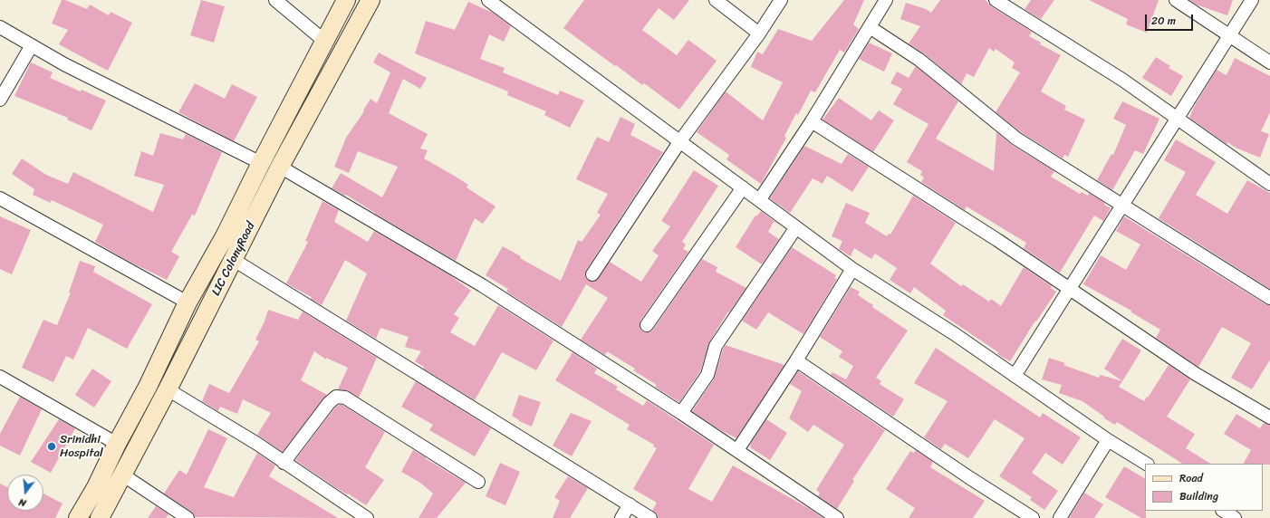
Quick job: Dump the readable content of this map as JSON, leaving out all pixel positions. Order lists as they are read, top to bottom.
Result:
{
  "streets": {
    "main road": ["LIC ColonyRoad"]
  },
  "places": ["Srinidhi Hospital"],
  "legend": ["Road", "Building"],
  "scale_bar": "20 m",
  "north": "bottom"
}
